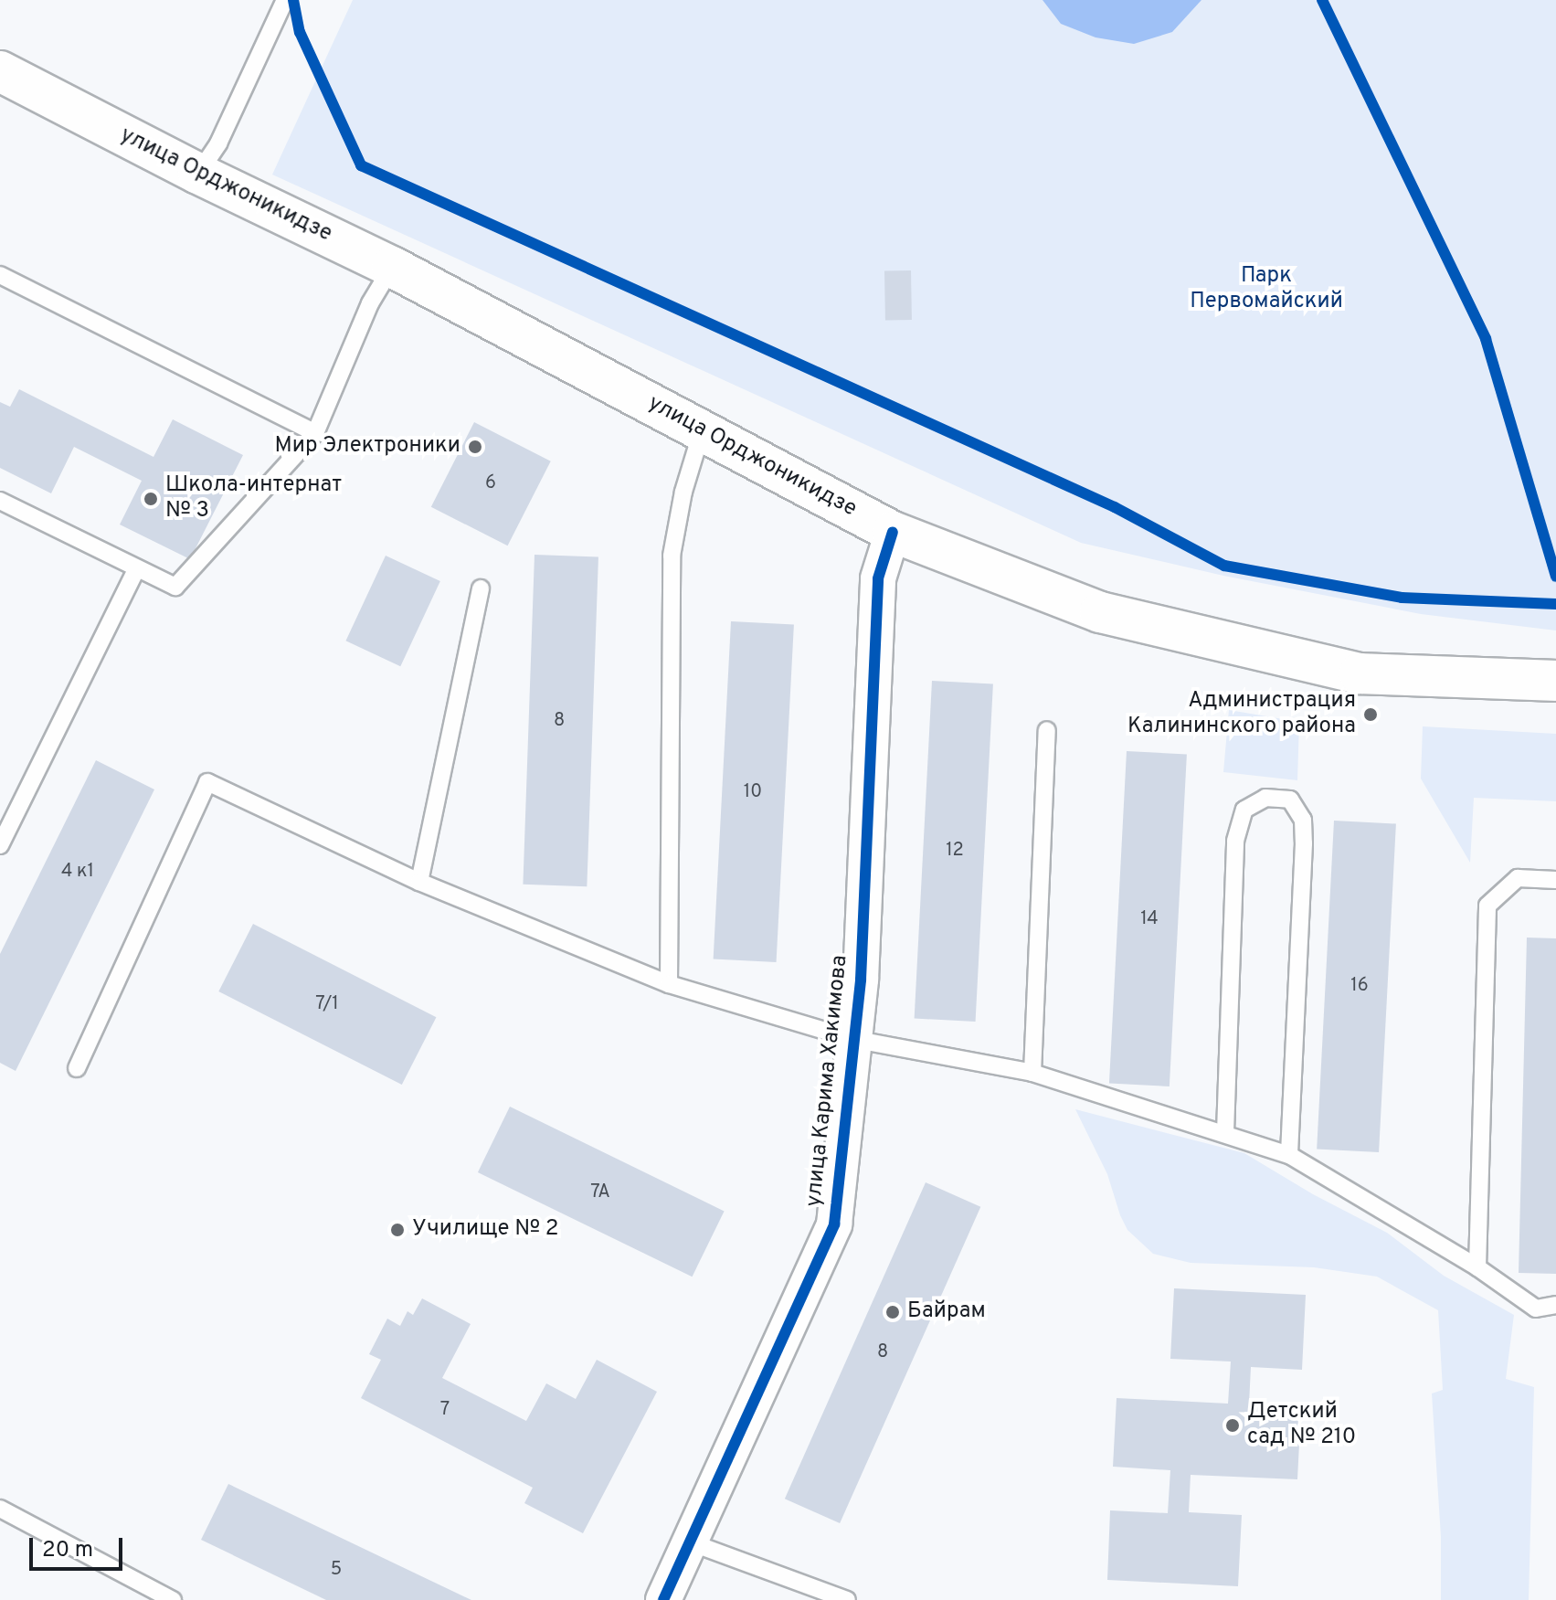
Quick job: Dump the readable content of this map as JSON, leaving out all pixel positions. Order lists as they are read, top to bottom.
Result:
{
  "streets": {
    "main road": ["улица Орджоникидзе"],
    "street": ["улица Карима Хакимова"]
  },
  "crossings": [
    ["улица Орджоникидзе", "улица Карима Хакимова"]
  ],
  "parks": ["Парк Первомайский"],
  "places": [
    "Мир Электроники",
    "Школа-интернат № 3",
    "Администрация Калининского района",
    "Училище № 2",
    "Байрам",
    "Детский сад № 210"
  ],
  "house_numbers": [
    "6",
    "8",
    "10",
    "12",
    "4 к1",
    "14",
    "16",
    "7/1",
    "7А",
    "8",
    "7",
    "5"
  ],
  "scale_bar": "20 m"
}
